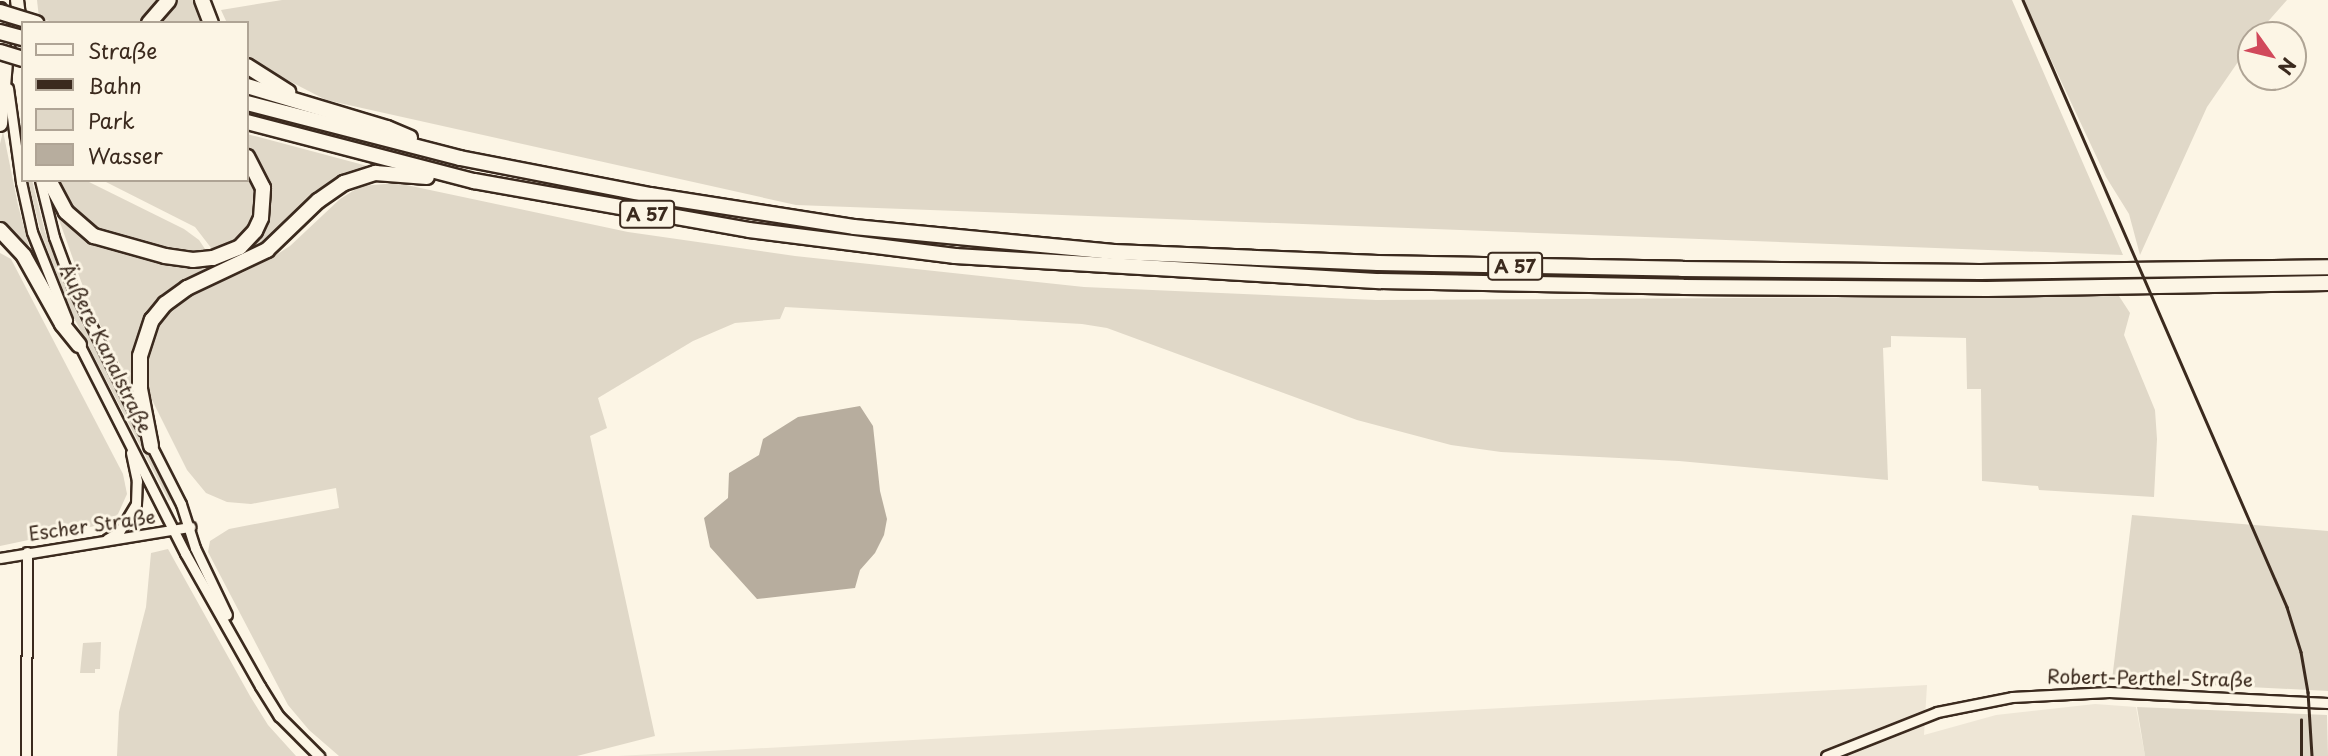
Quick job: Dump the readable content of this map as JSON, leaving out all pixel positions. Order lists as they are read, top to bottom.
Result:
{
  "streets": {
    "highway": ["A 57"],
    "main road": ["Äußere Kanalstraße"],
    "street": ["Escher Straße", "Robert-Perthel-Straße"]
  },
  "crossings": [
    ["Äußere Kanalstraße", "Escher Straße"]
  ],
  "legend": [
    "Straße",
    "Bahn",
    "Park",
    "Wasser"
  ],
  "north": "bottom right"
}
